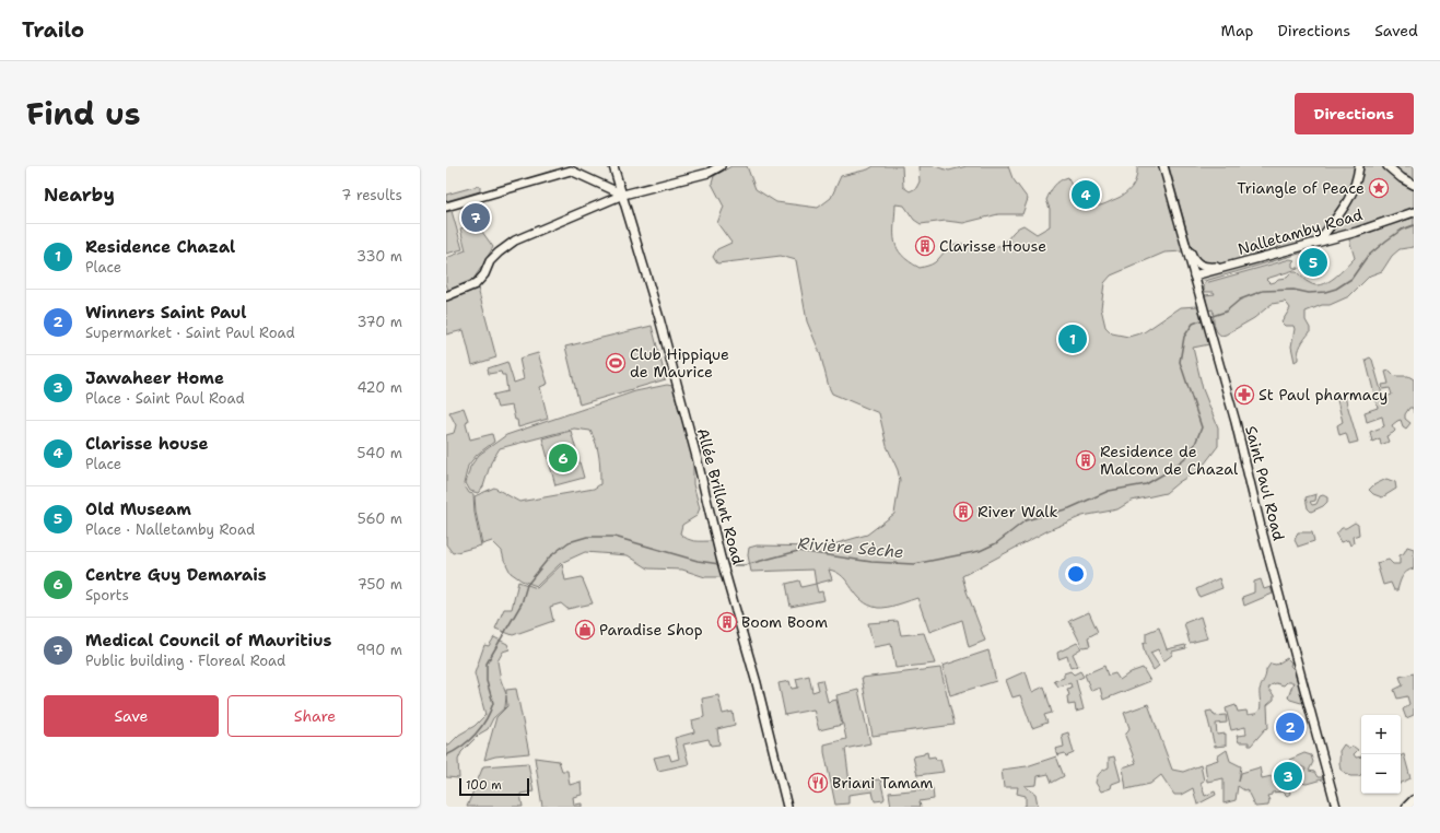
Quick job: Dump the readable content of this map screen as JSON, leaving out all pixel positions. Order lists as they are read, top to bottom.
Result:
{
  "streets": {
    "main road": ["Nalletamby Road", "Saint Paul Road", "Allée Brillant Road"]
  },
  "crossings": [
    ["Nalletamby Road", "Saint Paul Road"]
  ],
  "water": ["Rivière Sèche"],
  "places": {
    "place": ["Triangle of Peace"],
    "building": [
      "Clarisse House",
      "Residence de Malcom de Chazal",
      "River Walk",
      "Boom Boom"
    ],
    "sports": ["Club Hippique de Maurice"],
    "pharmacy": ["St Paul pharmacy"],
    "shop": ["Paradise Shop"],
    "restaurant": ["Briani Tamam"]
  },
  "scale_bar": "100 m",
  "page": {
    "header": "Trailo",
    "nav": ["Map", "Directions", "Saved"],
    "title": "Find us",
    "buttons": [
      "Directions",
      ["Save", "Share"]
    ],
    "heading": ["Nearby", "7 results"],
    "pins": [
      "4",
      "7",
      "5",
      "1",
      "6",
      "2",
      "3"
    ],
    "list": [
      {
        "mark": "1",
        "name": "Residence Chazal",
        "note": "Place",
        "value": "330 m"
      },
      {
        "mark": "2",
        "name": "Winners Saint Paul",
        "note": "Supermarket · Saint Paul Road",
        "value": "370 m"
      },
      {
        "mark": "3",
        "name": "Jawaheer Home",
        "note": "Place · Saint Paul Road",
        "value": "420 m"
      },
      {
        "mark": "4",
        "name": "Clarisse house",
        "note": "Place",
        "value": "540 m"
      },
      {
        "mark": "5",
        "name": "Old Museam",
        "note": "Place · Nalletamby Road",
        "value": "560 m"
      },
      {
        "mark": "6",
        "name": "Centre Guy Demarais",
        "note": "Sports",
        "value": "750 m"
      },
      {
        "mark": "7",
        "name": "Medical Council of Mauritius",
        "note": "Public building · Floreal Road",
        "value": "990 m"
      }
    ],
    "map_buttons": ["+", "−"],
    "scale": "100 m"
  }
}
